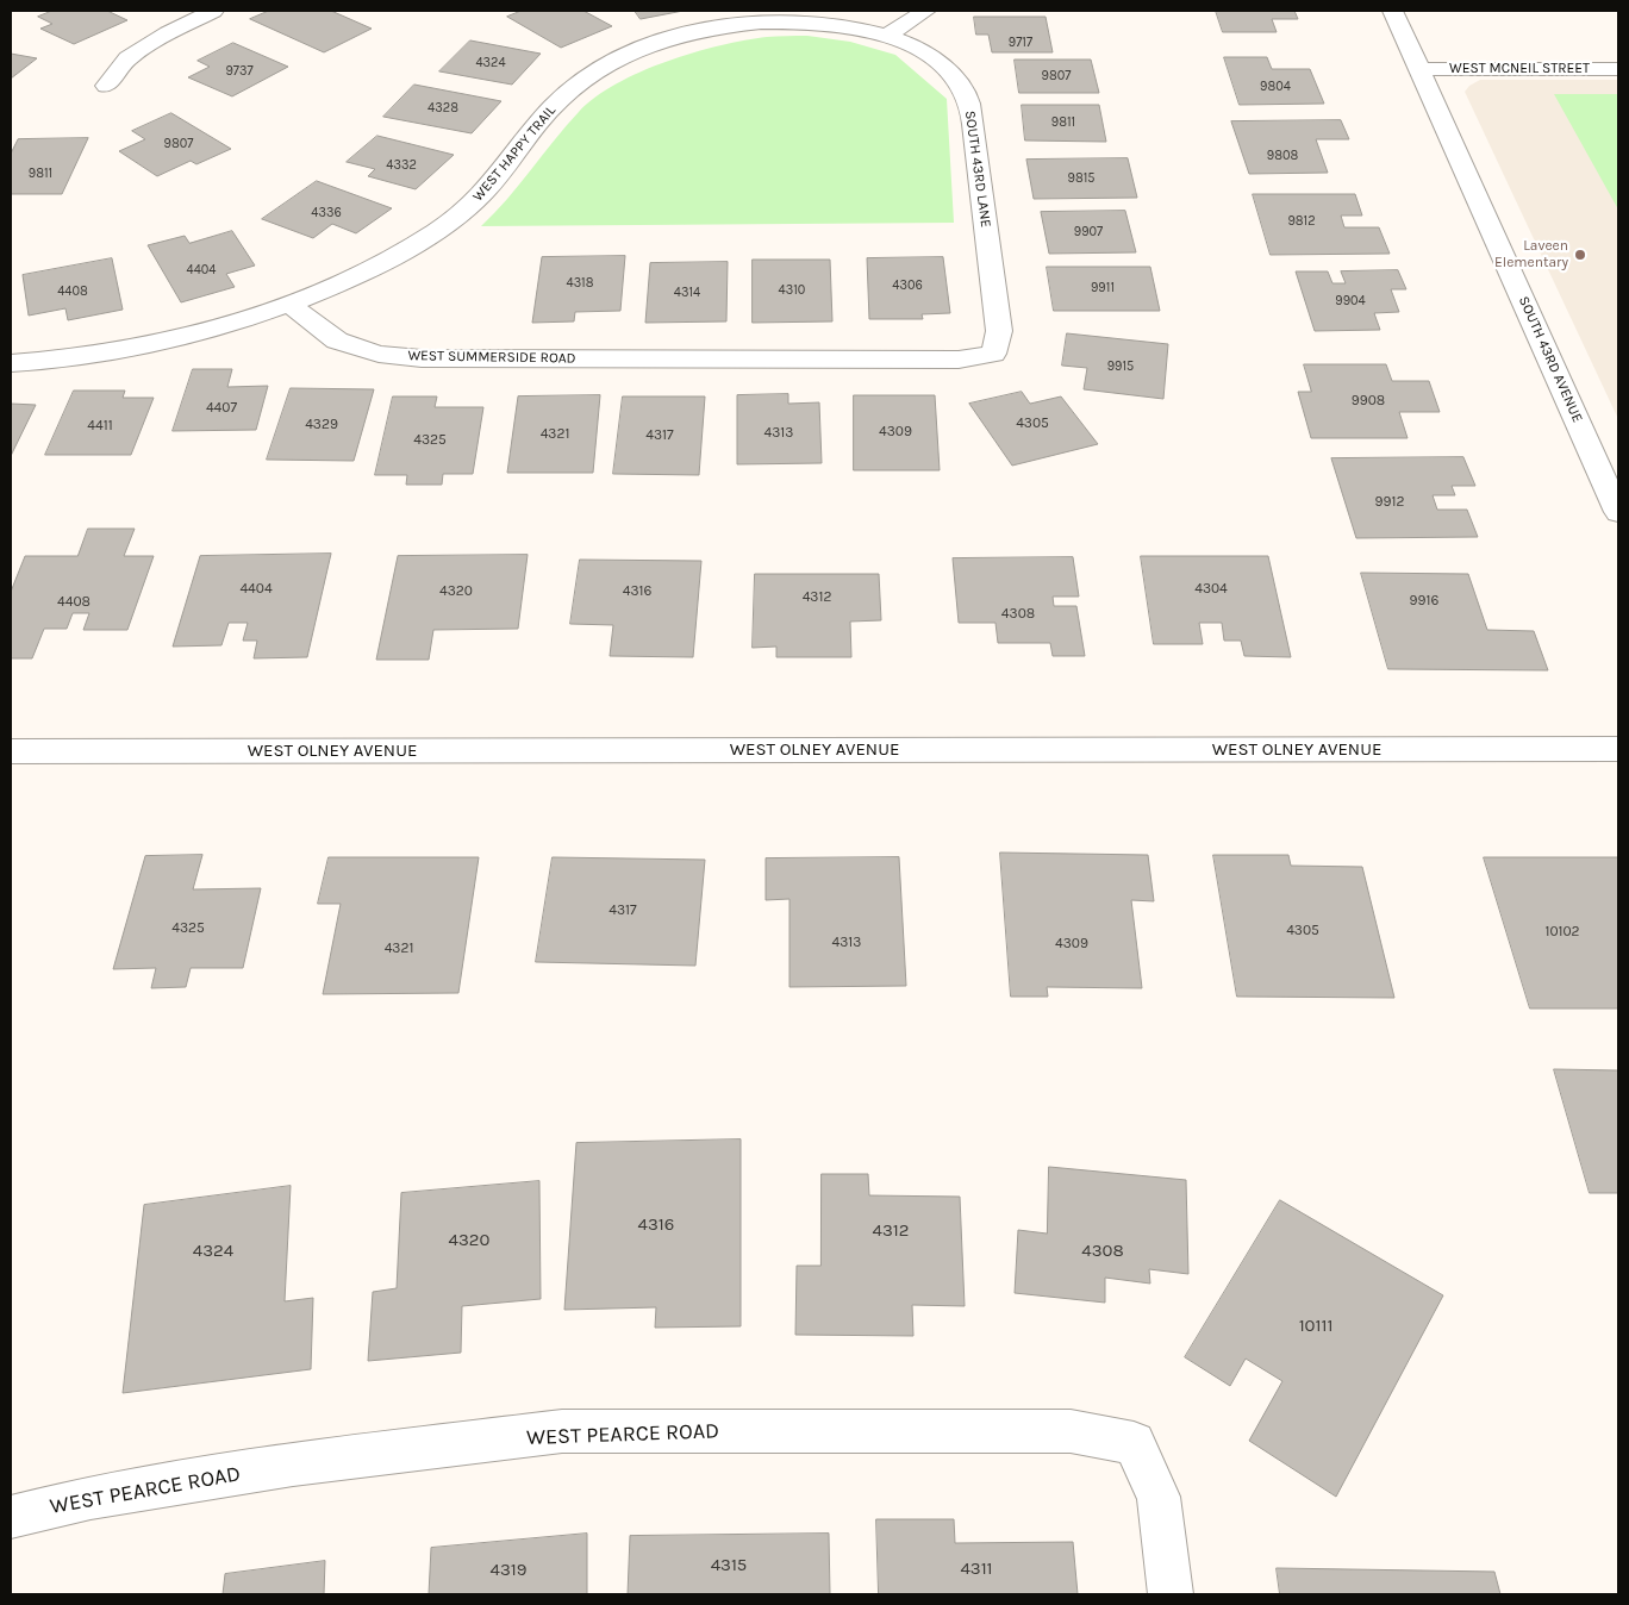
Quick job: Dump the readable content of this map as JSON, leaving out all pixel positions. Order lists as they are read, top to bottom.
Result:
{
  "streets": {
    "street": [
      "WEST MCNEIL STREET",
      "WEST HAPPY TRAIL",
      "SOUTH 43RD LANE",
      "WEST SUMMERSIDE ROAD",
      "SOUTH 43RD AVENUE",
      "WEST OLNEY AVENUE",
      "WEST PEARCE ROAD"
    ]
  },
  "crossings": [
    ["WEST MCNEIL STREET", "SOUTH 43RD AVENUE"],
    ["WEST HAPPY TRAIL", "SOUTH 43RD LANE"],
    ["WEST HAPPY TRAIL", "WEST SUMMERSIDE ROAD"],
    ["SOUTH 43RD LANE", "WEST SUMMERSIDE ROAD"]
  ],
  "places": ["Laveen Elementary"],
  "house_numbers": [
    "9717",
    "4324",
    "9737",
    "9807",
    "9804",
    "4328",
    "9811",
    "9807",
    "9808",
    "4332",
    "9811",
    "9815",
    "4336",
    "9812",
    "9907",
    "4404",
    "4318",
    "4306",
    "9911",
    "4310",
    "4408",
    "4314",
    "9904",
    "9915",
    "9908",
    "4407",
    "4305",
    "4329",
    "4411",
    "4309",
    "4313",
    "4321",
    "4317",
    "4325",
    "9912",
    "4404",
    "4304",
    "4320",
    "4316",
    "4312",
    "9916",
    "4408",
    "4308",
    "4317",
    "4325",
    "4305",
    "10102",
    "4313",
    "4309",
    "4321",
    "4316",
    "4312",
    "4320",
    "4324",
    "4308",
    "10111",
    "4315",
    "4311",
    "4319"
  ]
}
